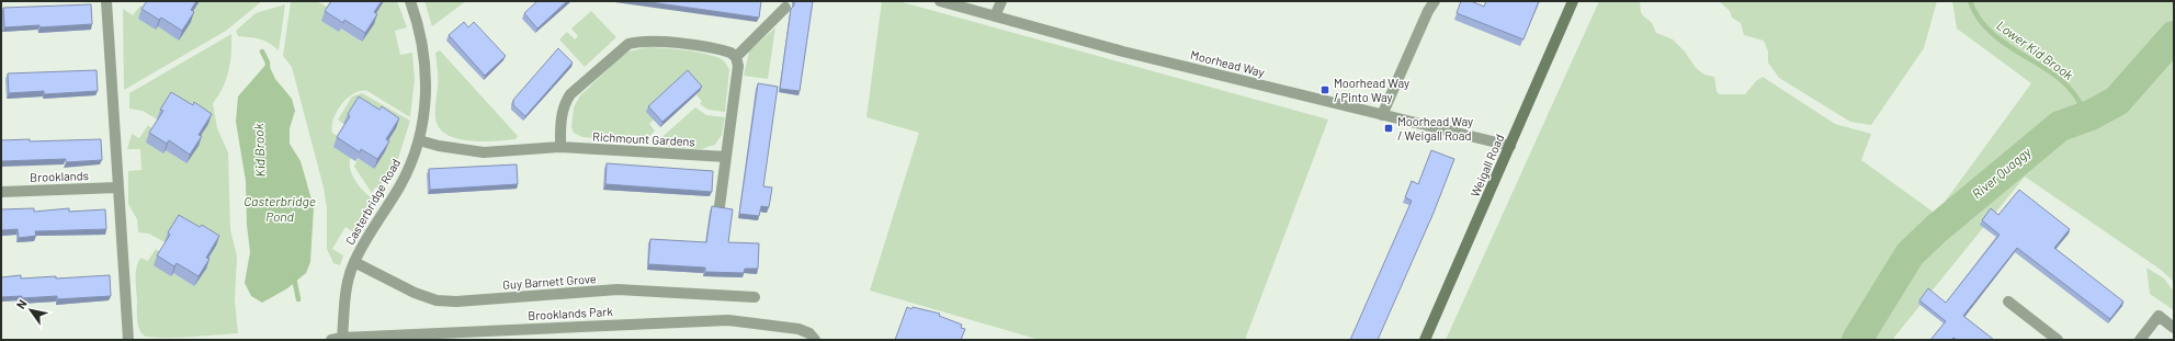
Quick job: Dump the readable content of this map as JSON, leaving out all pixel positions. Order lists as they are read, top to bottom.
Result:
{
  "streets": {
    "street": [
      "Moorhead Way",
      "Richmount Gardens",
      "Weigall Road",
      "Brooklands",
      "Casterbridge Road",
      "Guy Barnett Grove",
      "Brooklands Park"
    ]
  },
  "crossings": [
    ["Moorhead Way", "Weigall Road"],
    ["Richmount Gardens", "Casterbridge Road"],
    ["Casterbridge Road", "Guy Barnett Grove"],
    ["Casterbridge Road", "Brooklands Park"]
  ],
  "water": [
    "Lower Kid Brook",
    "Kid Brook",
    "River Quaggy",
    "Casterbridge Pond"
  ],
  "places": {
    "transit": ["Moorhead Way / Pinto Way", "Moorhead Way / Weigall Road"]
  },
  "north": "top left"
}
